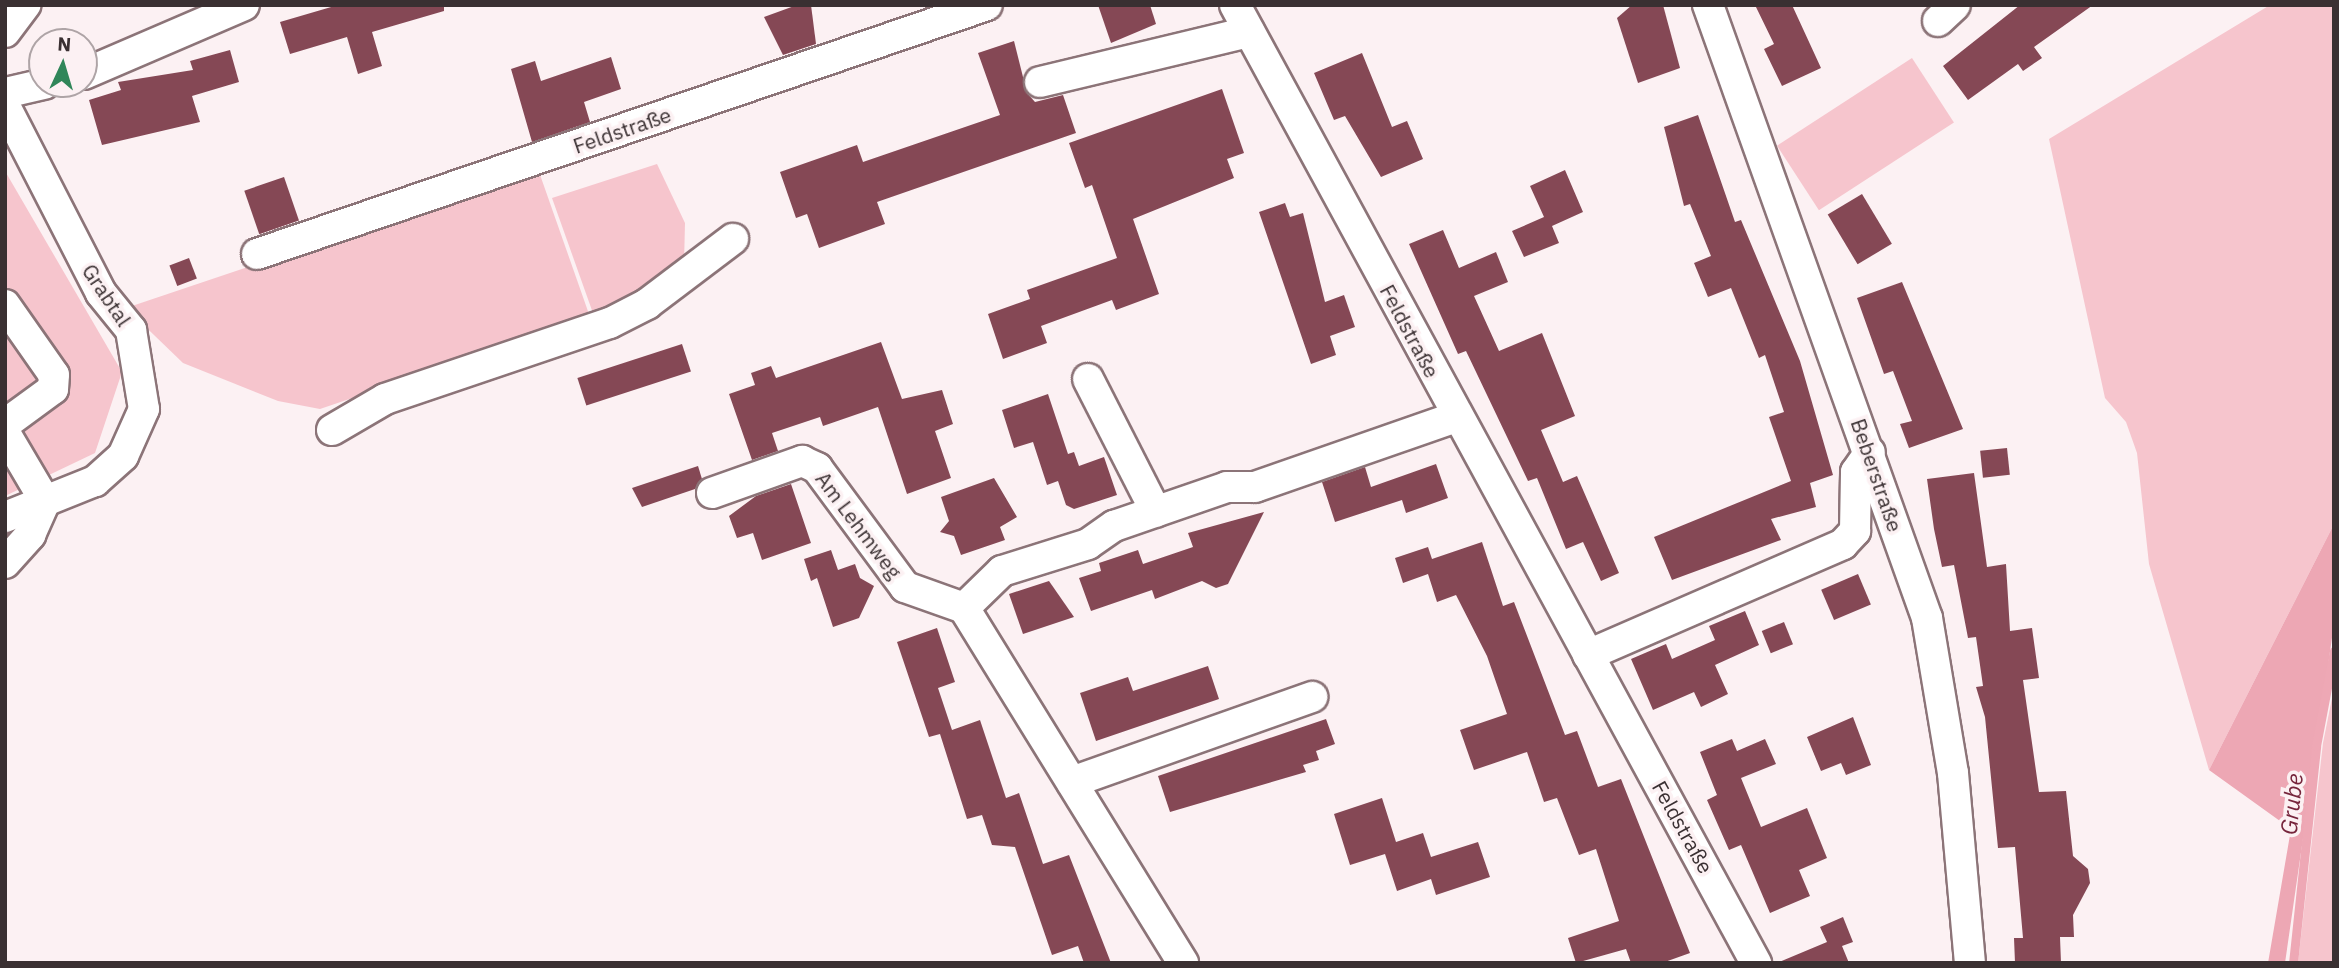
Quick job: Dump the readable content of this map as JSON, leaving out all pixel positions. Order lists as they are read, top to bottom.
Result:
{
  "streets": {
    "street": [
      "Feldstraße",
      "Grabtal",
      "Beberstraße",
      "Am Lehmweg"
    ]
  },
  "water": ["Grube"],
  "north": "top"
}
